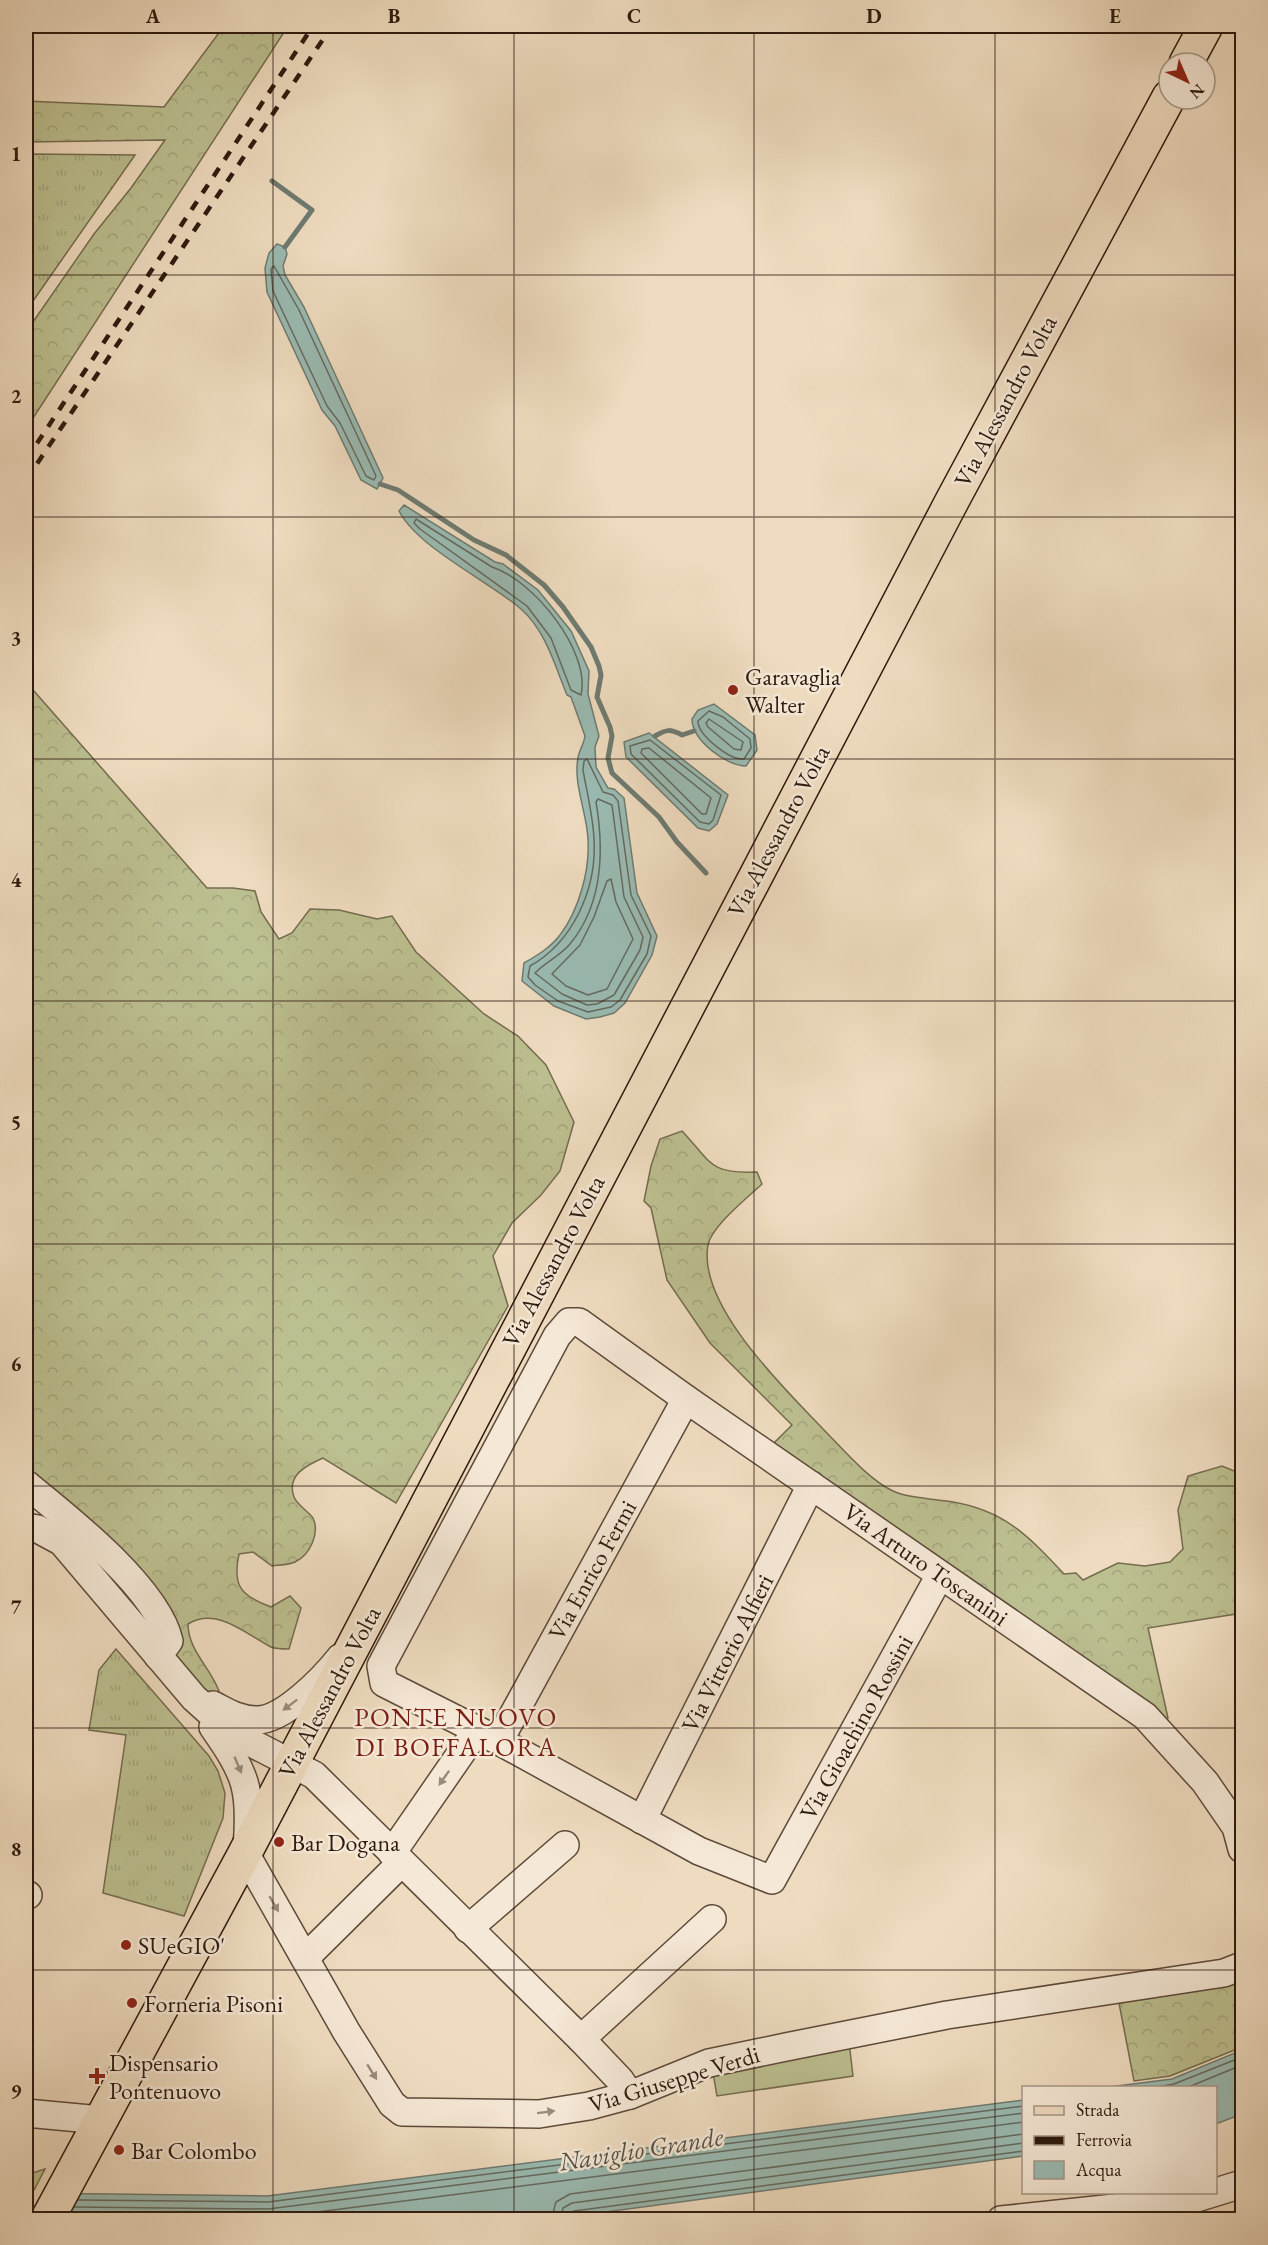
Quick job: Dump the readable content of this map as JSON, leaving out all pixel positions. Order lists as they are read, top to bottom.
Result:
{
  "streets": {
    "main road": ["Via Alessandro Volta"],
    "street": [
      "Via Arturo Toscanini",
      "Via Enrico Fermi",
      "Via Vittorio Alfieri",
      "Via Gioachino Rossini",
      "Via Giuseppe Verdi"
    ]
  },
  "crossings": [
    ["Via Alessandro Volta", "Via Arturo Toscanini"],
    ["Via Alessandro Volta", "Via Enrico Fermi"],
    ["Via Alessandro Volta", "Via Giuseppe Verdi"],
    ["Via Arturo Toscanini", "Via Enrico Fermi"],
    ["Via Arturo Toscanini", "Via Vittorio Alfieri"],
    ["Via Arturo Toscanini", "Via Gioachino Rossini"],
    ["Via Enrico Fermi", "Via Giuseppe Verdi"],
    ["Via Vittorio Alfieri", "Via Gioachino Rossini"]
  ],
  "districts": ["PONTE NUOVO DI BOFFALORA"],
  "water": ["Naviglio Grande"],
  "places": {
    "other": [
      "Garavaglia Walter",
      "Bar Dogana",
      "SUeGIO'",
      "Forneria Pisoni",
      "Bar Colombo"
    ],
    "health": ["Dispensario Pontenuovo"]
  },
  "legend": ["Strada", "Ferrovia", "Acqua"],
  "north": "bottom right",
  "grid": {
    "columns": [
      "A",
      "B",
      "C",
      "D",
      "E"
    ],
    "rows": [
      "1",
      "2",
      "3",
      "4",
      "5",
      "6",
      "7",
      "8",
      "9"
    ]
  }
}
